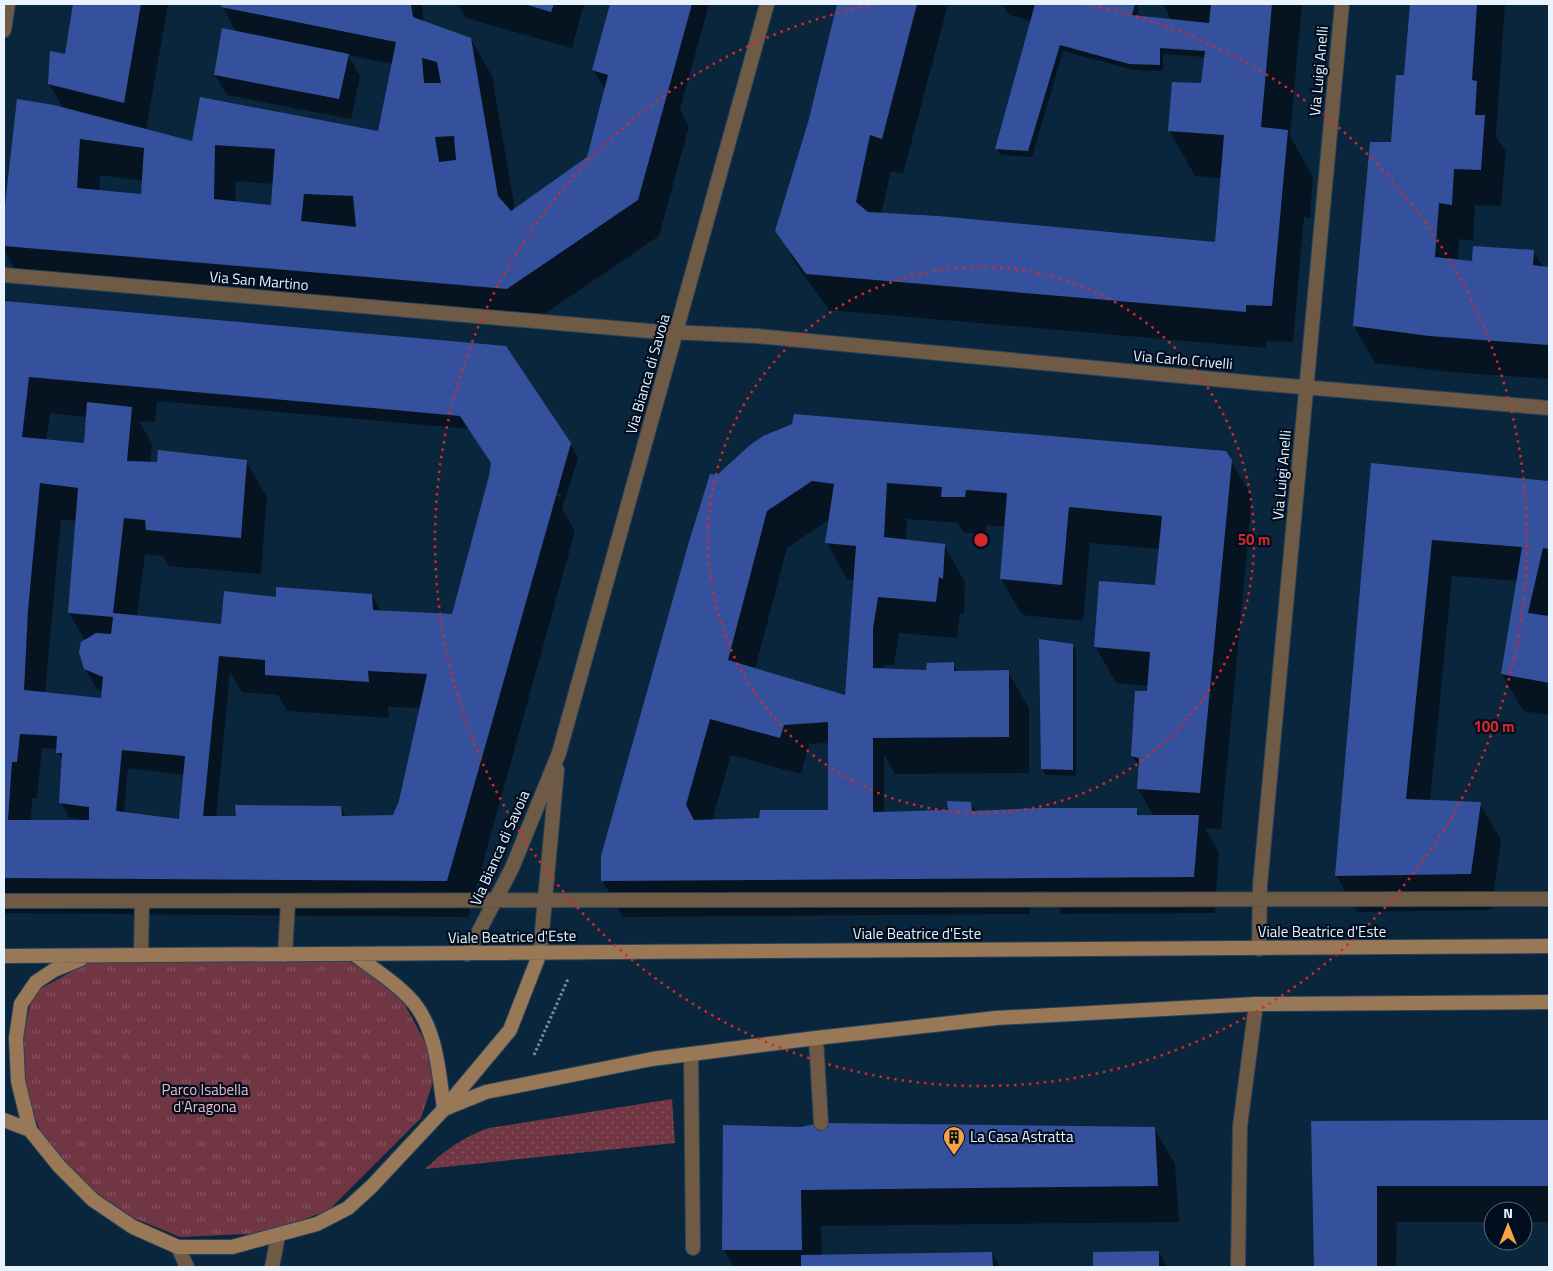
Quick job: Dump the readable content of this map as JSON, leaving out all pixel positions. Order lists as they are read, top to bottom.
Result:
{
  "streets": {
    "main road": ["Viale Beatrice d'Este"],
    "street": [
      "Via Luigi Anelli",
      "Via San Martino",
      "Via Carlo Crivelli",
      "Via Bianca di Savoia"
    ]
  },
  "crossings": [
    ["Via Luigi Anelli", "Via Carlo Crivelli"],
    ["Via Luigi Anelli", "Viale Beatrice d'Este"],
    ["Via San Martino", "Via Carlo Crivelli"],
    ["Via San Martino", "Via Bianca di Savoia"],
    ["Via Carlo Crivelli", "Via Bianca di Savoia"],
    ["Via Bianca di Savoia", "Viale Beatrice d'Este"]
  ],
  "parks": ["Parco Isabella d'Aragona"],
  "places": {
    "building": ["La Casa Astratta"]
  },
  "north": "top",
  "rings": ["50 m", "100 m"]
}
